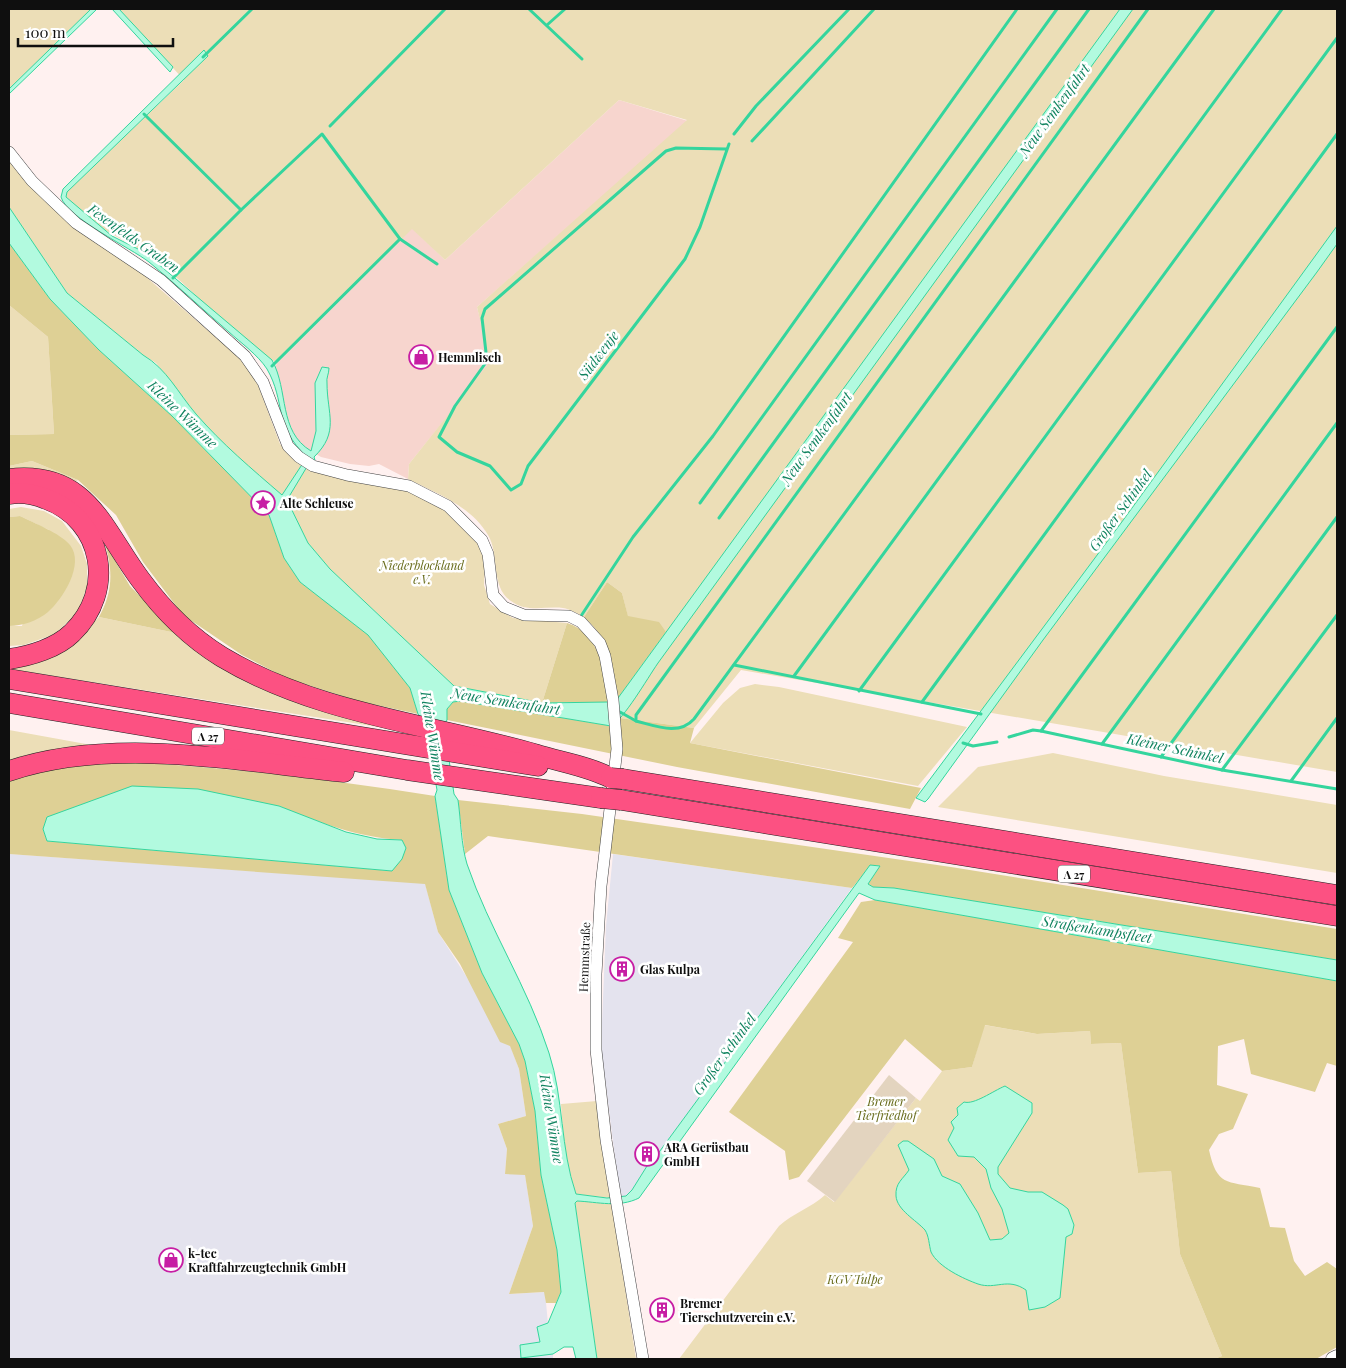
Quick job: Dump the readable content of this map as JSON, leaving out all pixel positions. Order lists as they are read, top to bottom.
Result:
{
  "streets": {
    "highway": ["A 27"],
    "street": ["Hemmstraße"]
  },
  "water": [
    "Neue Semkenfahrt",
    "Fesenfelds Graben",
    "Südwenje",
    "Kleine Wümme",
    "Großer Schinkel",
    "Kleiner Schinkel",
    "Straßenkampsfleet"
  ],
  "parks": ["Niederblockland e.V.", "Bremer Tierfriedhof", "KGV Tulpe"],
  "places": {
    "shop": ["Hemmlisch", "k-tec Kraftfahrzeugtechnik GmbH"],
    "place": ["Alte Schleuse"],
    "building": ["Glas Kulpa", "ARA Gerüstbau GmbH", "Bremer Tierschutzverein e.V."]
  },
  "scale_bar": "100 m"
}
